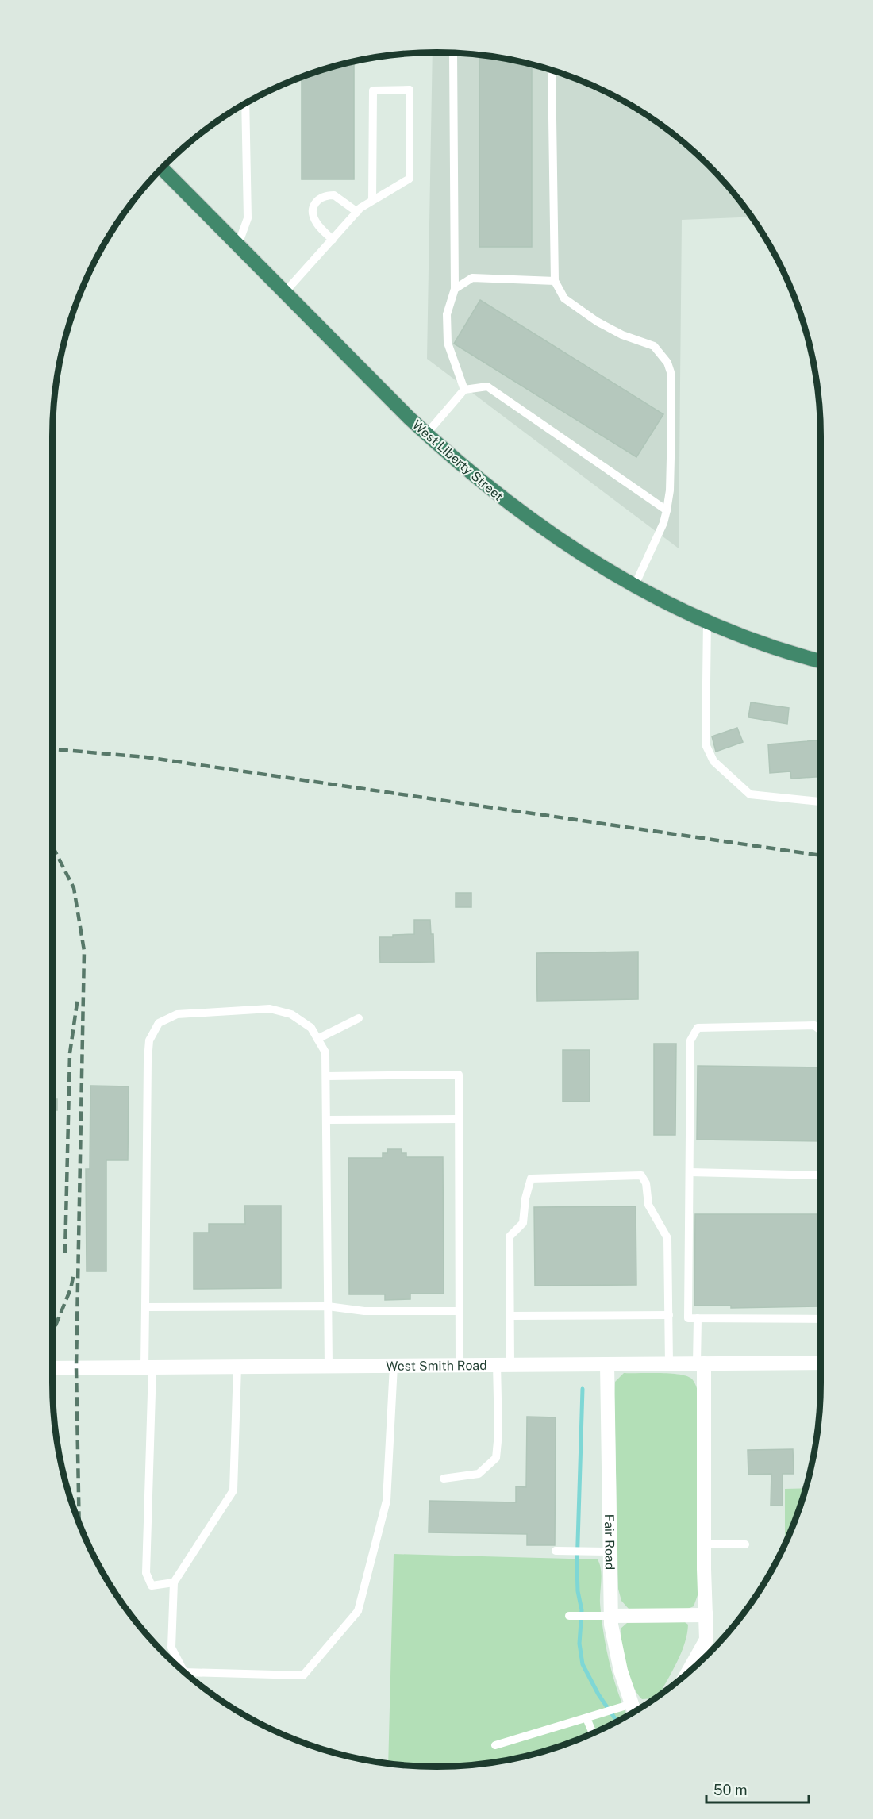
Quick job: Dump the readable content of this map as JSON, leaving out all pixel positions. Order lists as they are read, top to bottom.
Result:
{
  "streets": {
    "highway": ["West Liberty Street"],
    "street": ["West Smith Road", "Fair Road"]
  },
  "crossings": [
    ["West Smith Road", "Fair Road"]
  ],
  "scale_bar": "50 m"
}
